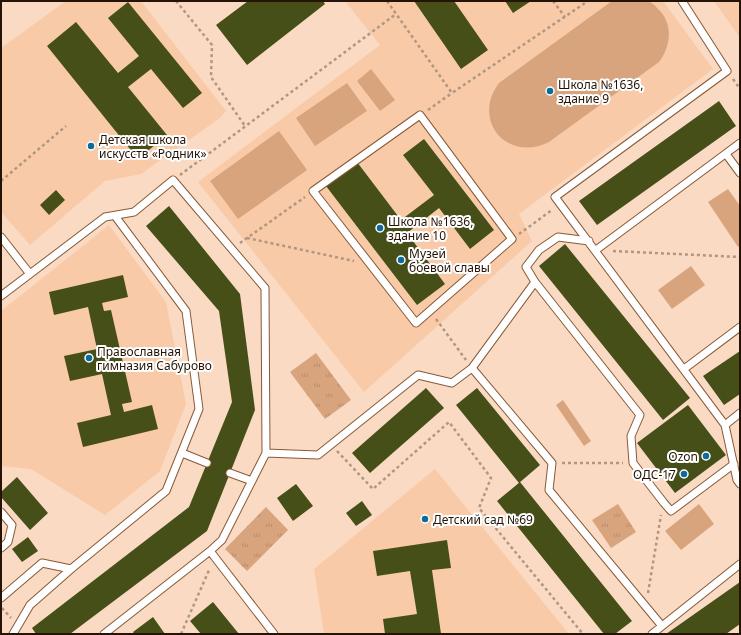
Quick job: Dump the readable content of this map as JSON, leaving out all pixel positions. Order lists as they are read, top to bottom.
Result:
{
  "places": [
    "Школа №1636, здание 9",
    "Детская школа искусств «Родник»",
    "Школа №1636, здание 10",
    "Музей боевой славы",
    "Православная гимназия Сабурово",
    "Ozon",
    "ОДС-17",
    "Детский сад №69"
  ]
}
